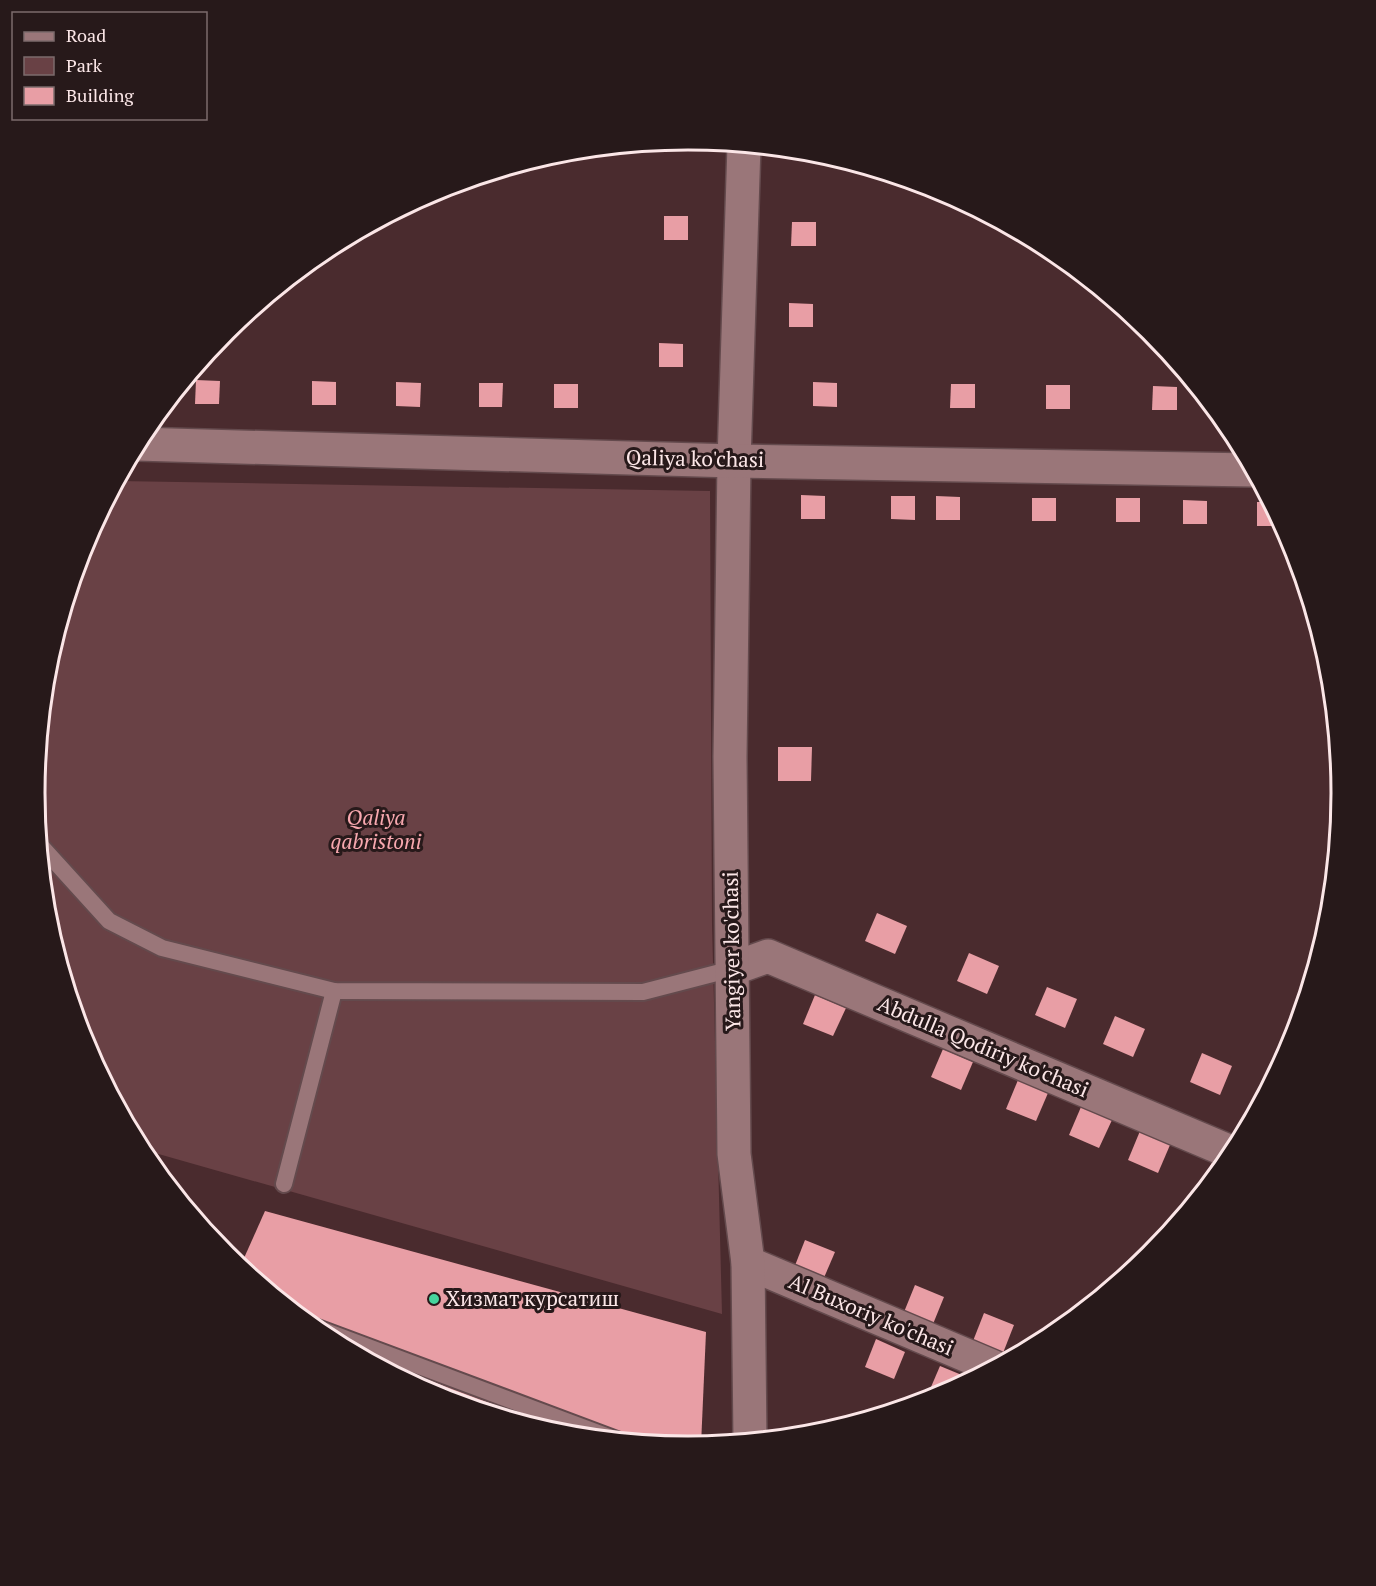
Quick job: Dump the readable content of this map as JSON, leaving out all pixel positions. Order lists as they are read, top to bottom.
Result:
{
  "streets": {
    "street": [
      "Qaliya ko'chasi",
      "Yangiyer ko'chasi",
      "Abdulla Qodiriy ko'chasi",
      "Al Buxoriy ko'chasi"
    ]
  },
  "crossings": [
    ["Qaliya ko'chasi", "Yangiyer ko'chasi"],
    ["Yangiyer ko'chasi", "Abdulla Qodiriy ko'chasi"],
    ["Yangiyer ko'chasi", "Al Buxoriy ko'chasi"]
  ],
  "parks": ["Qaliya qabristoni"],
  "places": ["Хизмат курсатиш"],
  "legend": ["Road", "Park", "Building"]
}
